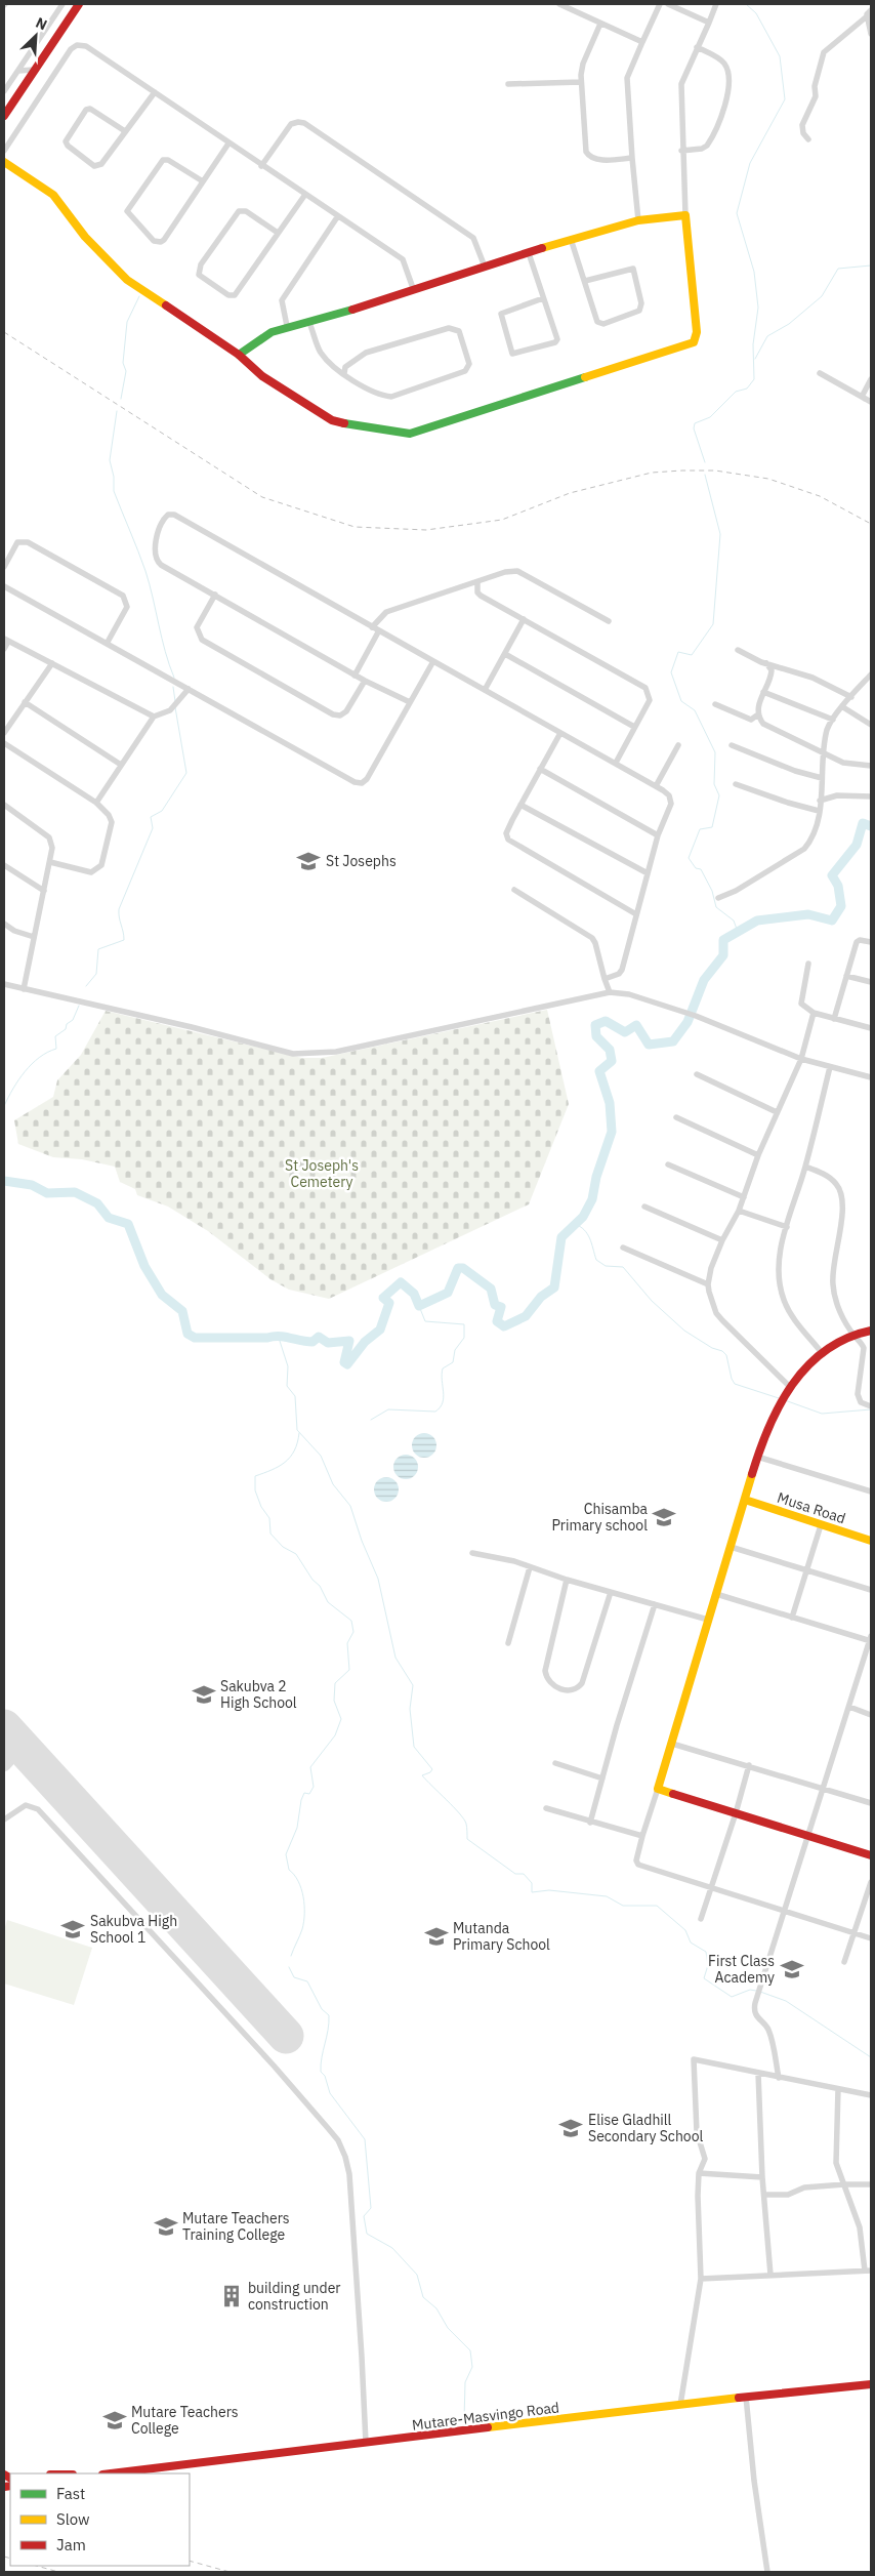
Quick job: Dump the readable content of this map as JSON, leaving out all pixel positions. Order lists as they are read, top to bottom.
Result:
{
  "streets": {
    "main road": ["Musa Road", "Mutare-Masvingo Road"]
  },
  "parks": ["St Joseph's Cemetery"],
  "places": {
    "school or university": [
      "St Josephs",
      "Chisamba Primary school",
      "Sakubva 2 High School",
      "Sakubva High School 1",
      "Mutanda Primary School",
      "First Class Academy",
      "Elise Gladhill Secondary School",
      "Mutare Teachers Training College",
      "Mutare Teachers College"
    ],
    "building": ["building under construction"]
  },
  "legend": ["Fast", "Slow", "Jam"],
  "north": "top right"
}
